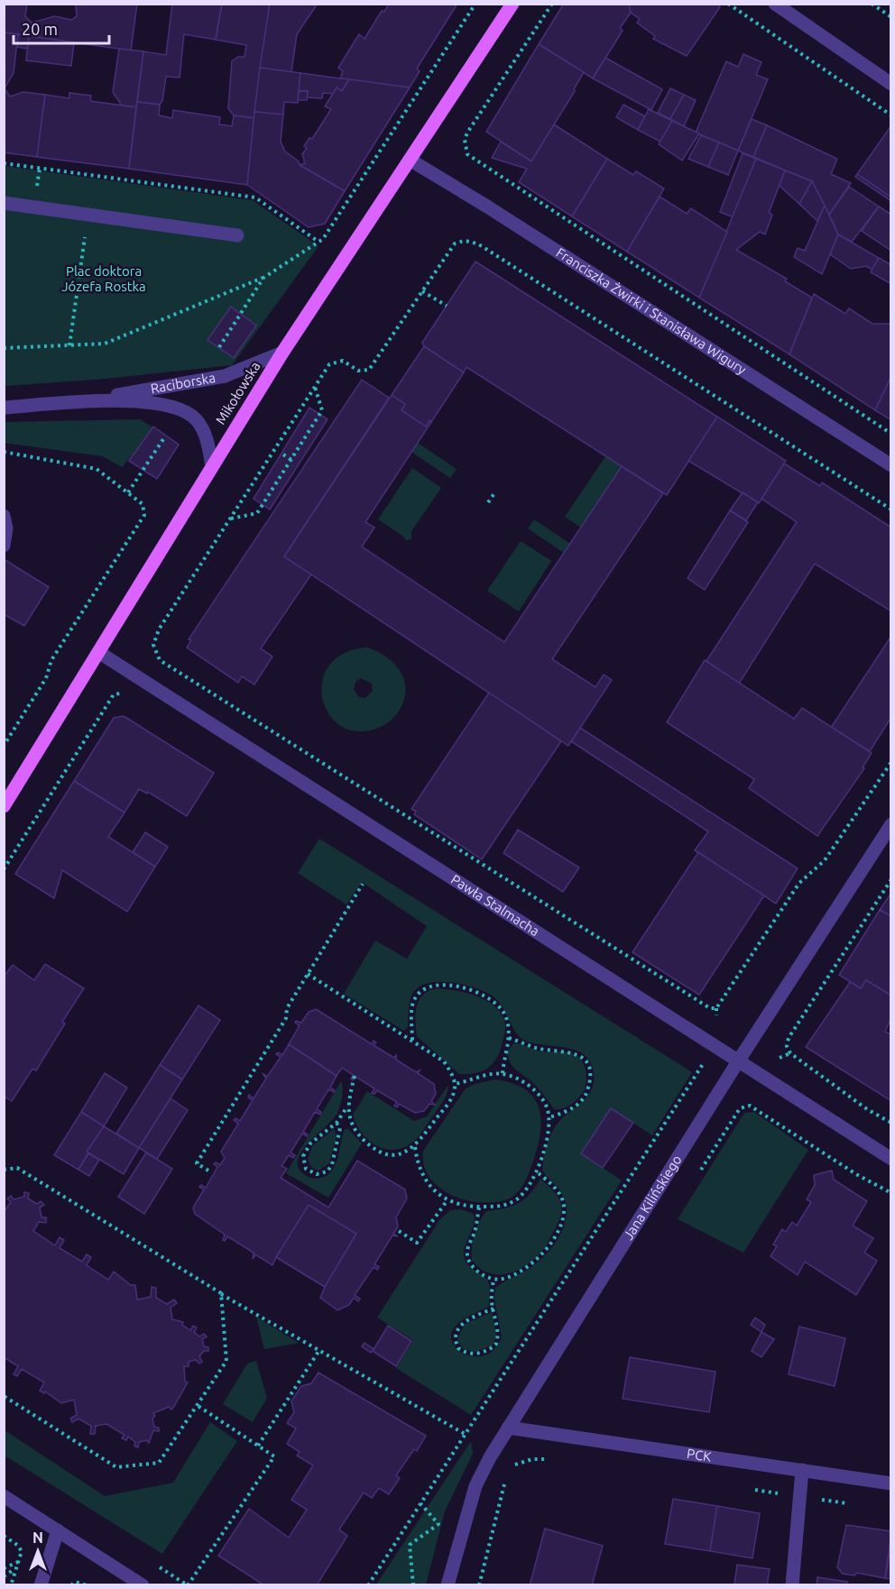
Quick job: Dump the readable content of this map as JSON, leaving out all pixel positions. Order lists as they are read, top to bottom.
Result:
{
  "streets": {
    "main road": ["Mikołowska"],
    "street": [
      "Franciszka Żwirki i Stanisława Wigury",
      "Raciborska",
      "Pawła Stalmacha",
      "Jana Kilińskiego",
      "PCK"
    ]
  },
  "crossings": [
    ["Franciszka Żwirki i Stanisława Wigury", "Mikołowska"],
    ["Raciborska", "Mikołowska"],
    ["Mikołowska", "Pawła Stalmacha"],
    ["Pawła Stalmacha", "Jana Kilińskiego"],
    ["Jana Kilińskiego", "PCK"]
  ],
  "parks": ["Plac doktora Józefa Rostka"],
  "scale_bar": "20 m",
  "north": "top"
}
